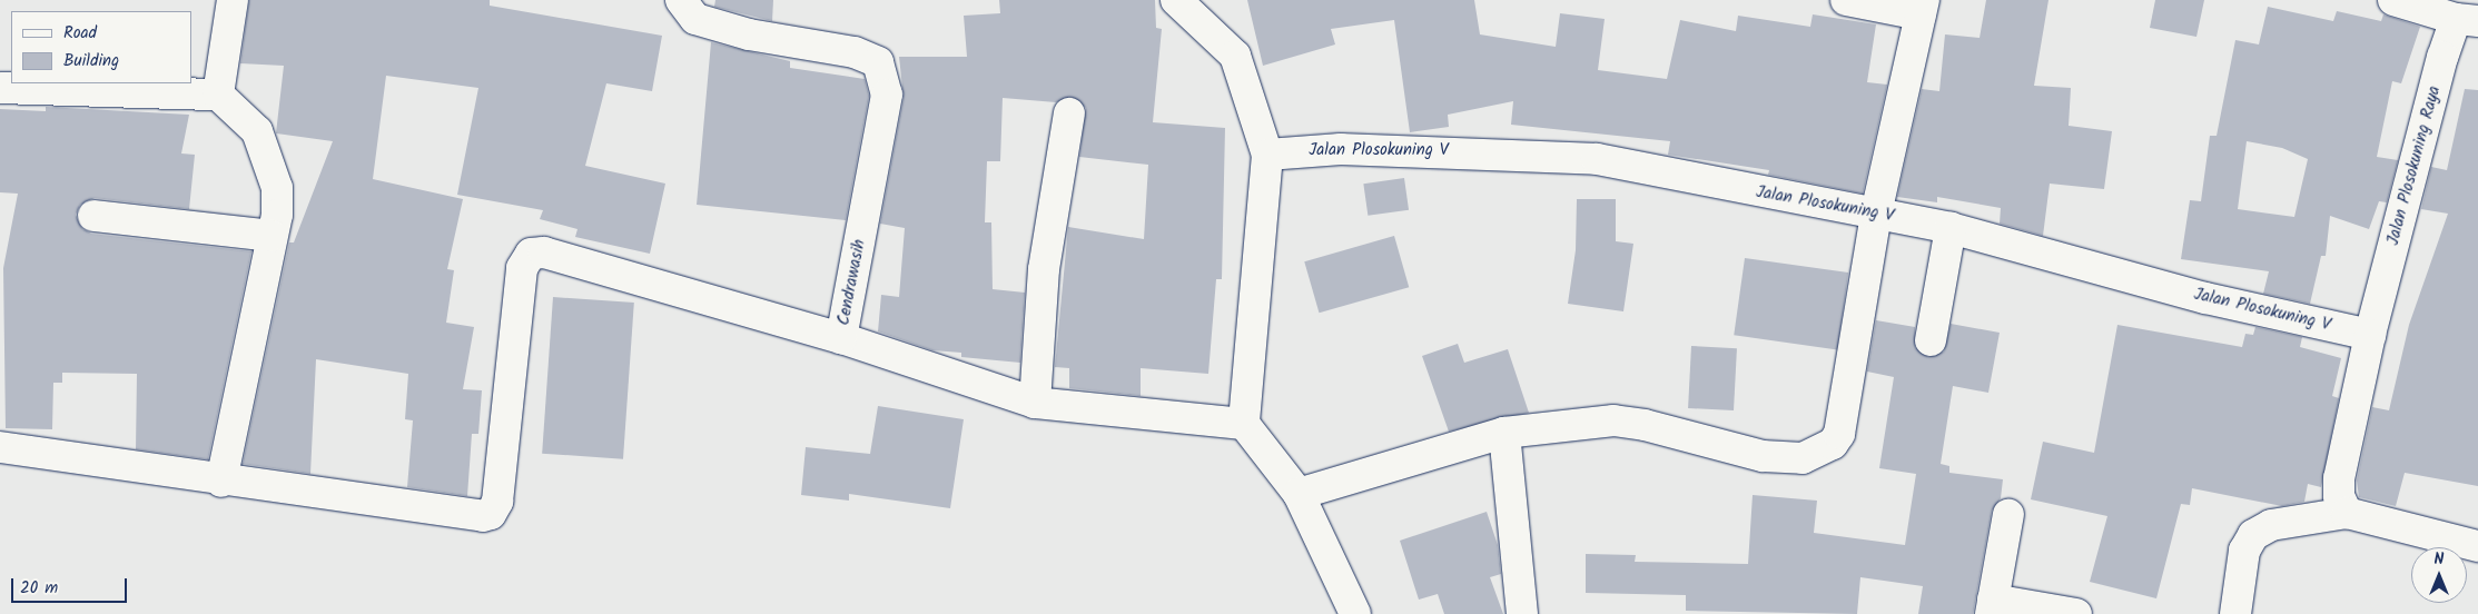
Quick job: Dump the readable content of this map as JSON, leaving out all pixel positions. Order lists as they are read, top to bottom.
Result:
{
  "streets": {
    "street": ["Jalan Plosokuning V", "Jalan Plosokuning Raya", "Cendrawasih"]
  },
  "crossings": [
    ["Jalan Plosokuning V", "Jalan Plosokuning Raya"]
  ],
  "legend": ["Road", "Building"],
  "scale_bar": "20 m",
  "north": "top"
}
